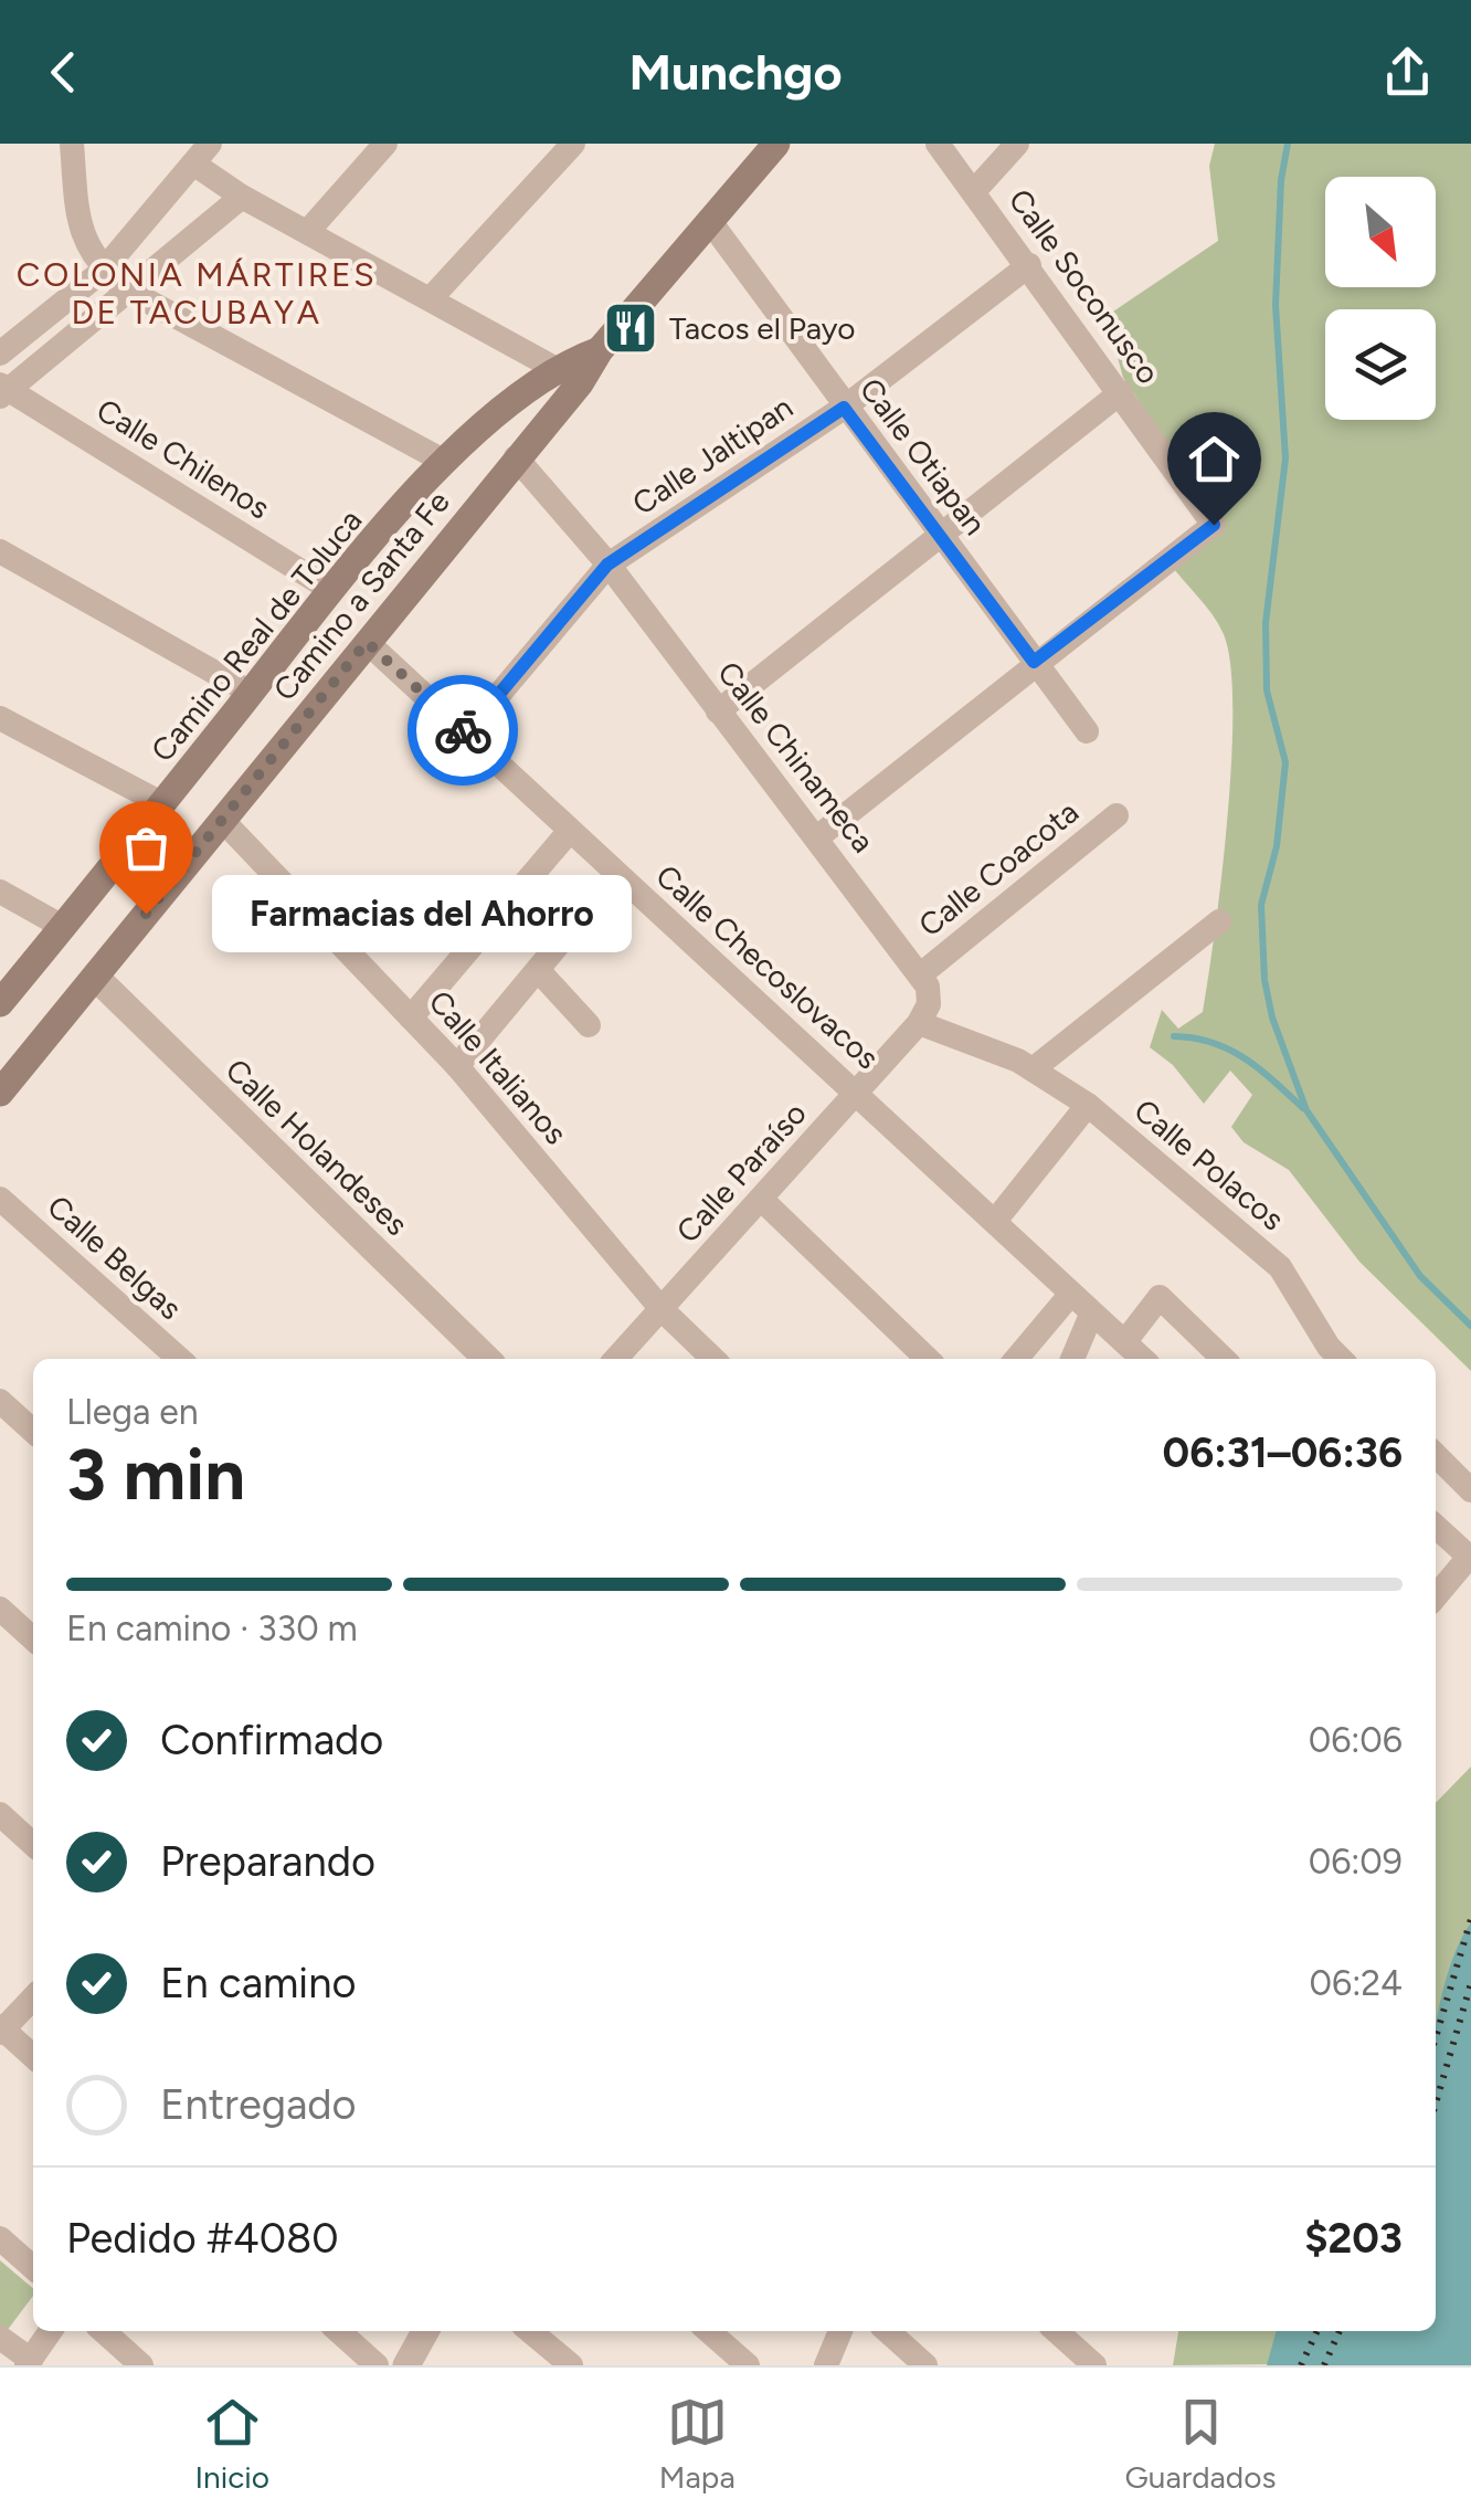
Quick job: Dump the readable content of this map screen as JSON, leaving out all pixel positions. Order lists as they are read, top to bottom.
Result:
{
  "streets": {
    "main road": ["Camino a Santa Fe", "Camino Real de Toluca"],
    "street": [
      "Calle Soconusco",
      "Calle Jaltipan",
      "Calle Otiapan",
      "Calle Chilenos",
      "Calle Chinameca",
      "Calle Coacota",
      "Calle Checoslovacos",
      "Calle Italianos",
      "Calle Holandeses",
      "Calle Polacos",
      "Calle Paraíso",
      "Calle Belgas"
    ]
  },
  "crossings": [
    ["Calle Soconusco", "Calle Jaltipan"],
    ["Calle Soconusco", "Calle Otiapan"],
    ["Calle Jaltipan", "Calle Otiapan"],
    ["Calle Jaltipan", "Calle Chinameca"],
    ["Calle Jaltipan", "Calle Checoslovacos"],
    ["Calle Otiapan", "Camino a Santa Fe"],
    ["Calle Chilenos", "Camino Real de Toluca"],
    ["Camino a Santa Fe", "Camino Real de Toluca"],
    ["Camino a Santa Fe", "Calle Chinameca"],
    ["Camino a Santa Fe", "Calle Checoslovacos"],
    ["Camino a Santa Fe", "Calle Italianos"],
    ["Camino a Santa Fe", "Calle Holandeses"],
    ["Calle Chinameca", "Calle Coacota"],
    ["Calle Checoslovacos", "Calle Paraíso"],
    ["Calle Italianos", "Calle Paraíso"]
  ],
  "districts": ["COLONIA MÁRTIRES DE TACUBAYA"],
  "places": {
    "restaurant": ["Tacos el Payo"],
    "other": ["Farmacias del Ahorro"]
  },
  "north": "bottom right",
  "page": {
    "header": "Munchgo",
    "bubble": "Farmacias del Ahorro",
    "heading": ["3 min", "Llega en", "06:31–06:36"],
    "panel": ["Pedido #4080", "$203"],
    "bar": "En camino · 330 m",
    "list": [
      ["Confirmado", "06:06"],
      ["Preparando", "06:09"],
      ["En camino", "06:24"],
      "Entregado"
    ],
    "tabs": ["Inicio", "Mapa", "Guardados"]
  }
}
